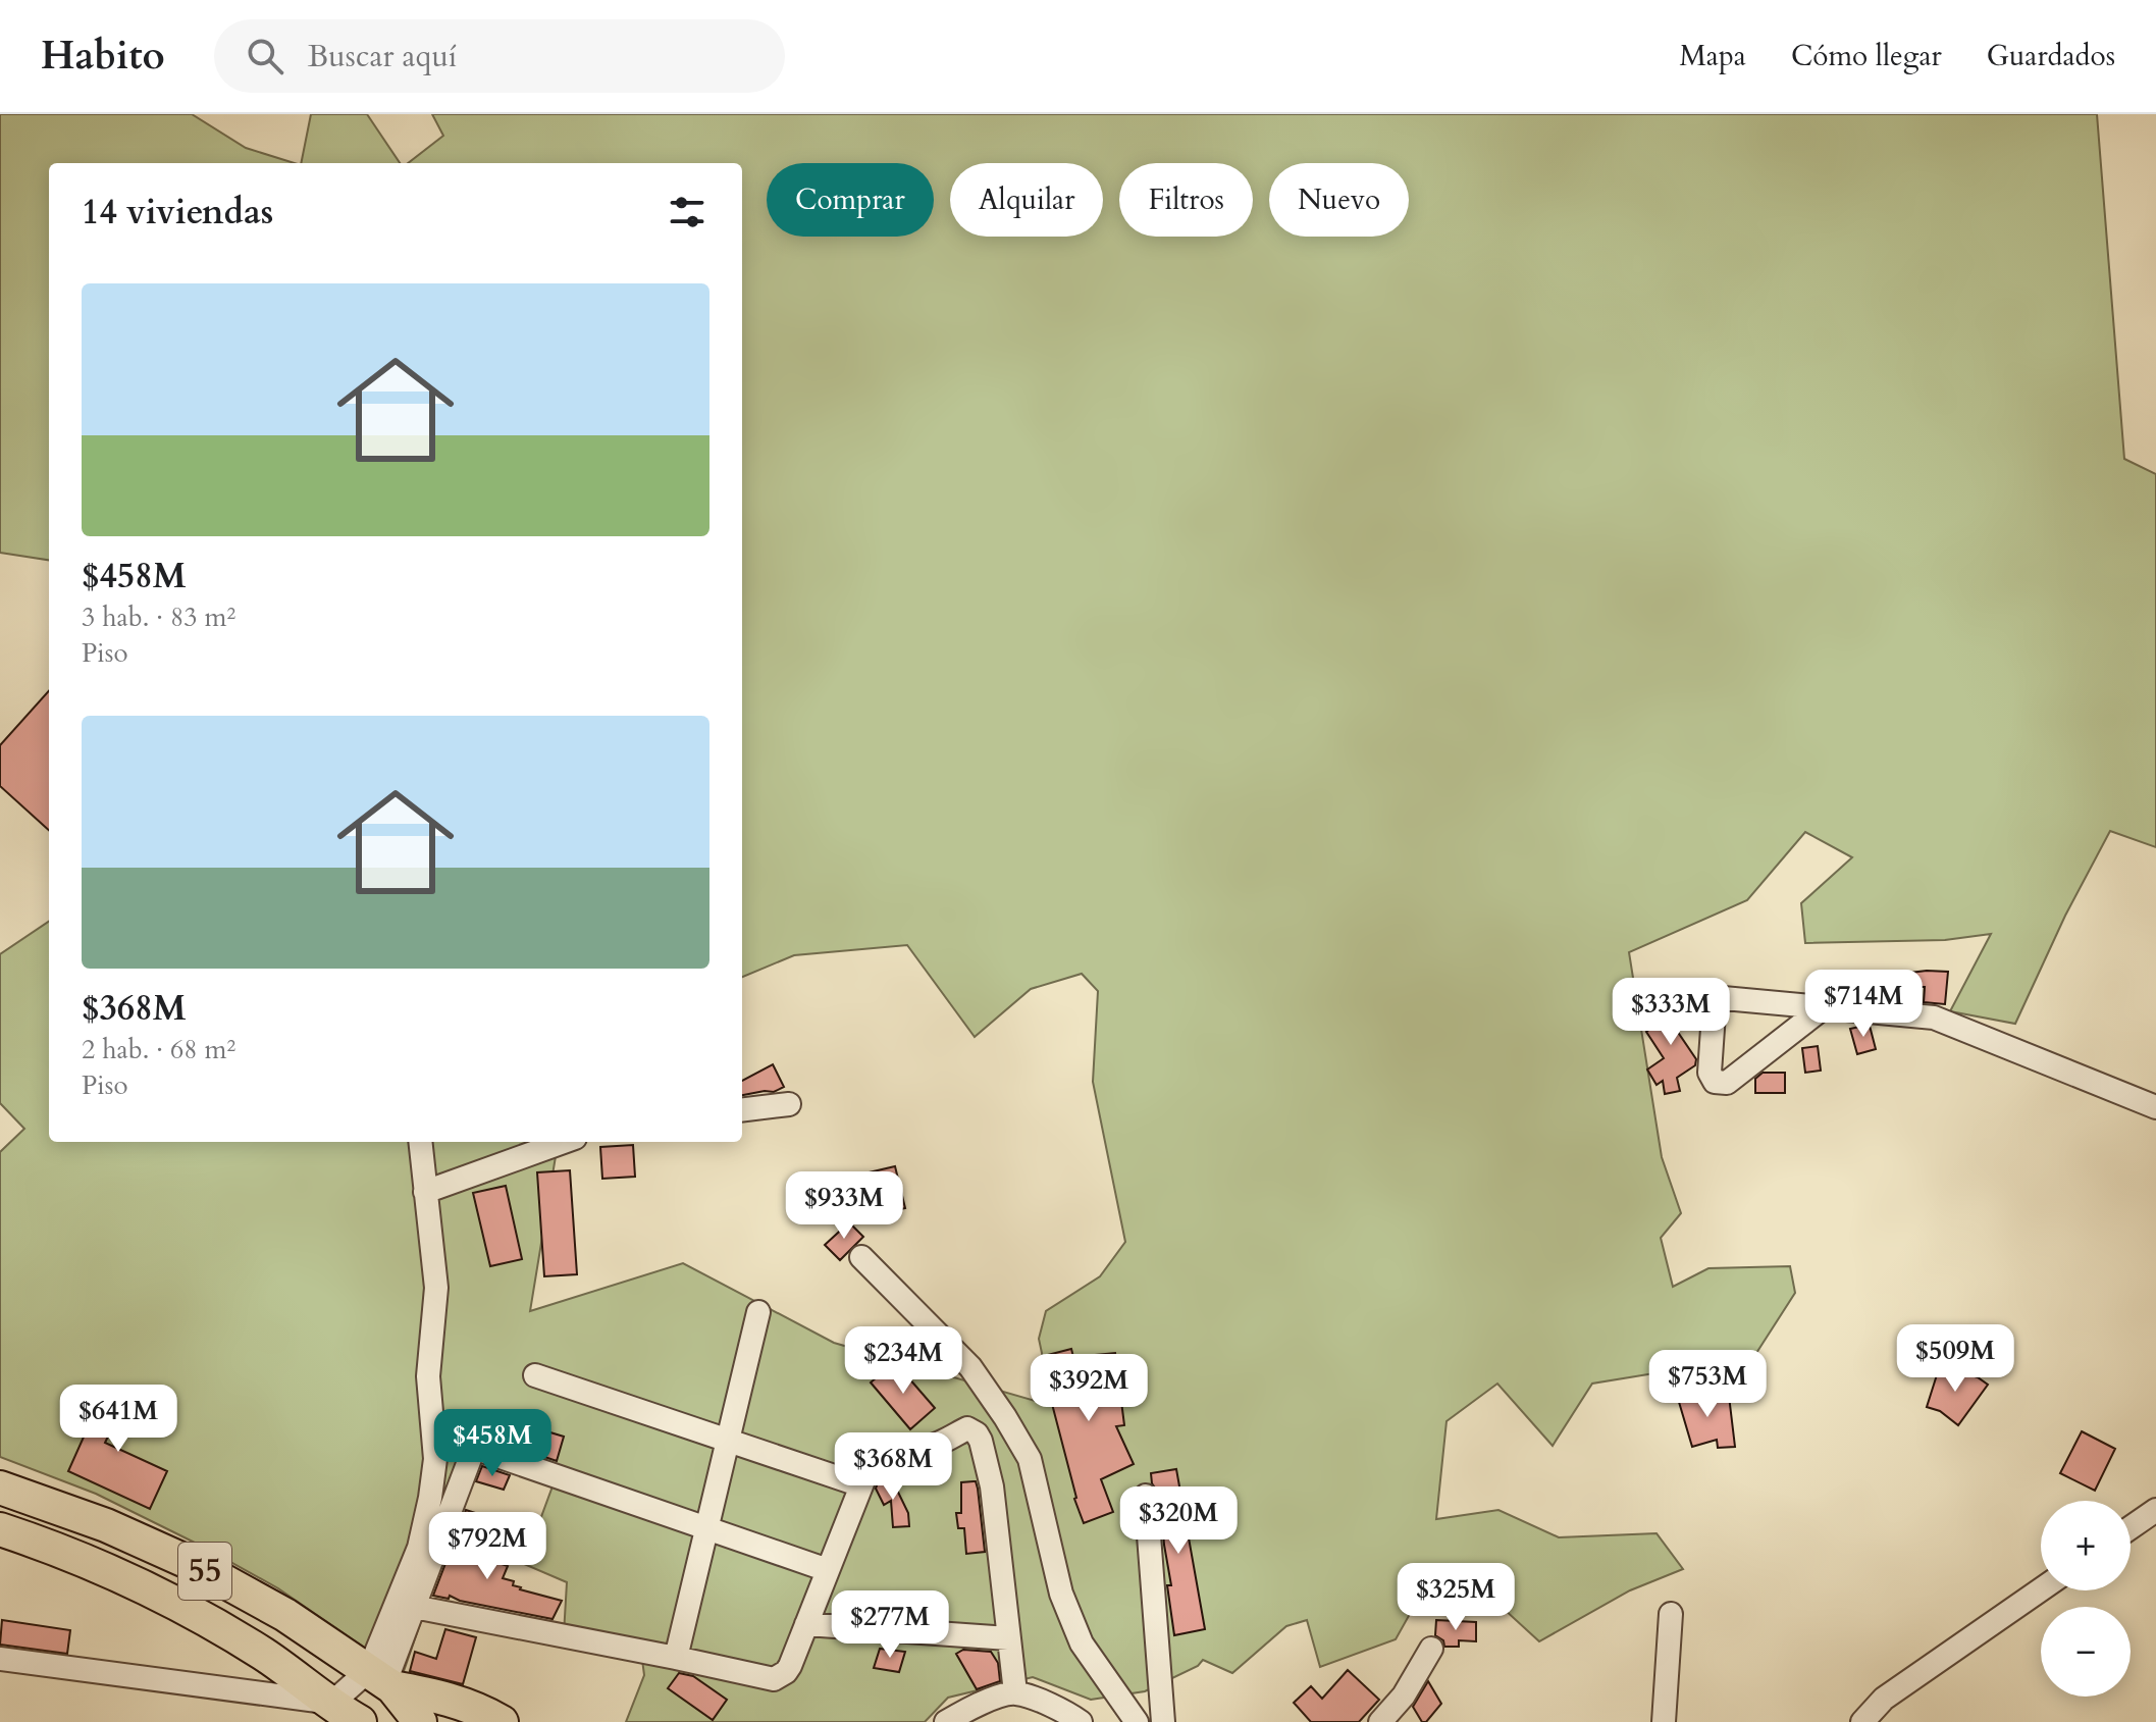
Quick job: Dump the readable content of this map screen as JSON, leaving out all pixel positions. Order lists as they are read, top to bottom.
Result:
{
  "streets": {
    "highway": ["55"]
  },
  "page": {
    "header": "Habito",
    "search": "Buscar aquí",
    "nav": ["Mapa", "Cómo llegar", "Guardados"],
    "chip": [
      "Comprar",
      "Alquilar",
      "Filtros",
      "Nuevo"
    ],
    "heading": "14 viviendas",
    "list": [
      {
        "name": "$458M",
        "note": "3 hab. · 83 m² · Piso"
      },
      {
        "name": "$368M",
        "note": "2 hab. · 68 m² · Piso"
      }
    ],
    "price": [
      "$714M",
      "$333M",
      "$933M",
      "$509M",
      "$234M",
      "$753M",
      "$392M",
      "$641M",
      "$458M",
      "$368M",
      "$320M",
      "$792M",
      "$325M",
      "$277M"
    ],
    "map_buttons": ["+", "−"]
  }
}
